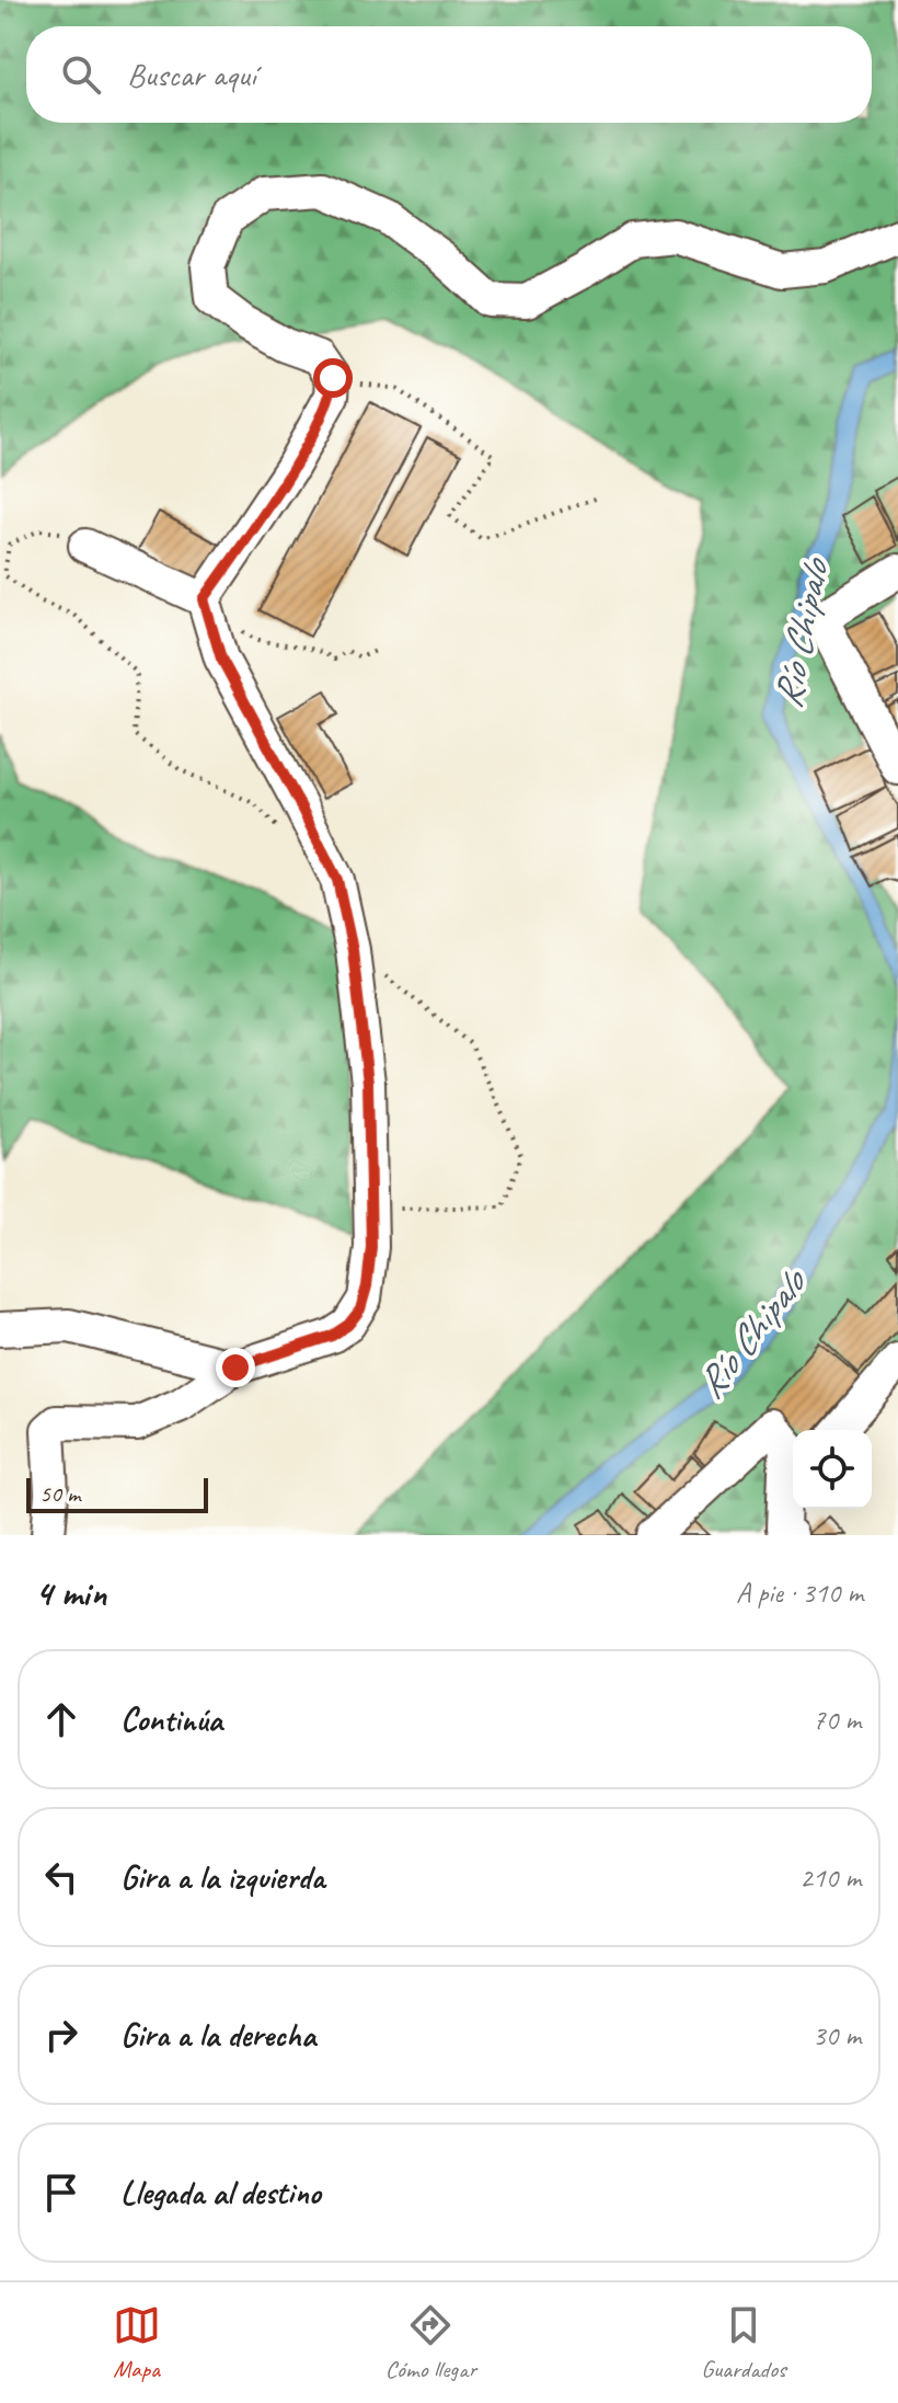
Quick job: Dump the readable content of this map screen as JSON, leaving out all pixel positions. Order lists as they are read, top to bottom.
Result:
{
  "water": ["Río Chipalo"],
  "scale_bar": "50 m",
  "page": {
    "search": "Buscar aquí",
    "scale": "50 m",
    "heading": ["4 min", "A pie · 310 m"],
    "list": [
      ["Continúa", "70 m"],
      ["Gira a la izquierda", "210 m"],
      ["Gira a la derecha", "30 m"],
      "Llegada al destino"
    ],
    "nav": ["Mapa", "Cómo llegar", "Guardados"]
  }
}
